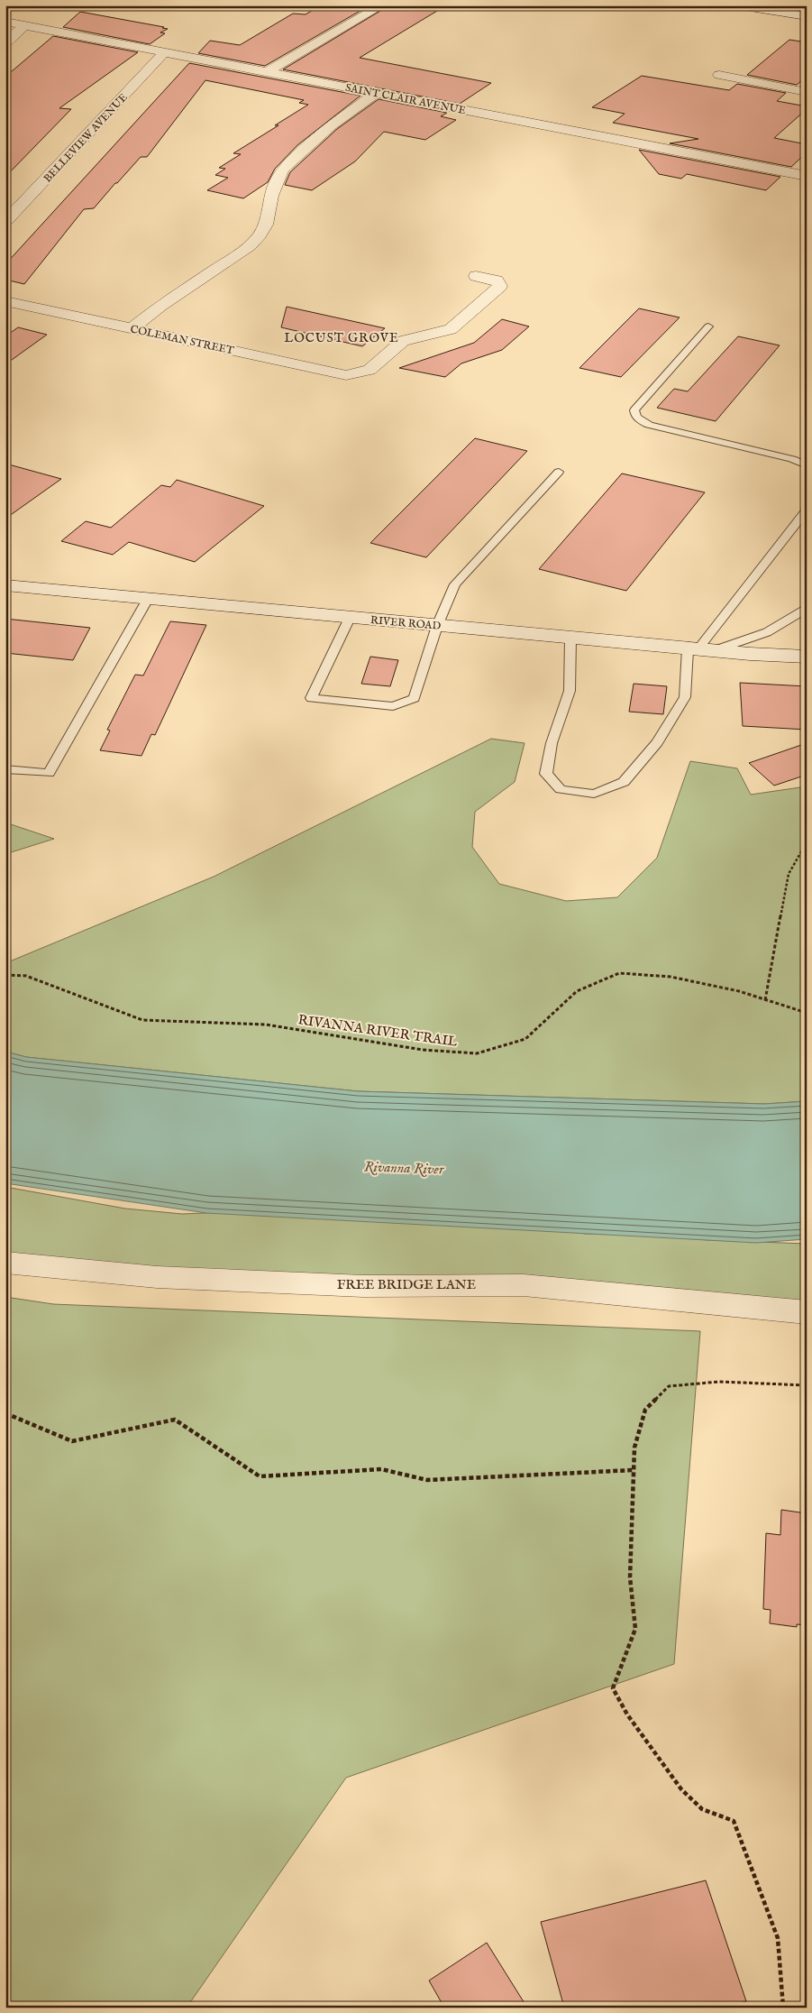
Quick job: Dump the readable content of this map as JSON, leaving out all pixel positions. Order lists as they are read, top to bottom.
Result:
{
  "streets": {
    "street": [
      "SAINT CLAIR AVENUE",
      "BELLEVIEW AVENUE",
      "COLEMAN STREET",
      "RIVER ROAD",
      "FREE BRIDGE LANE"
    ],
    "path": ["RIVANNA RIVER TRAIL"]
  },
  "crossings": [
    ["SAINT CLAIR AVENUE", "BELLEVIEW AVENUE"]
  ],
  "districts": ["LOCUST GROVE"],
  "water": ["Rivanna River"]
}
